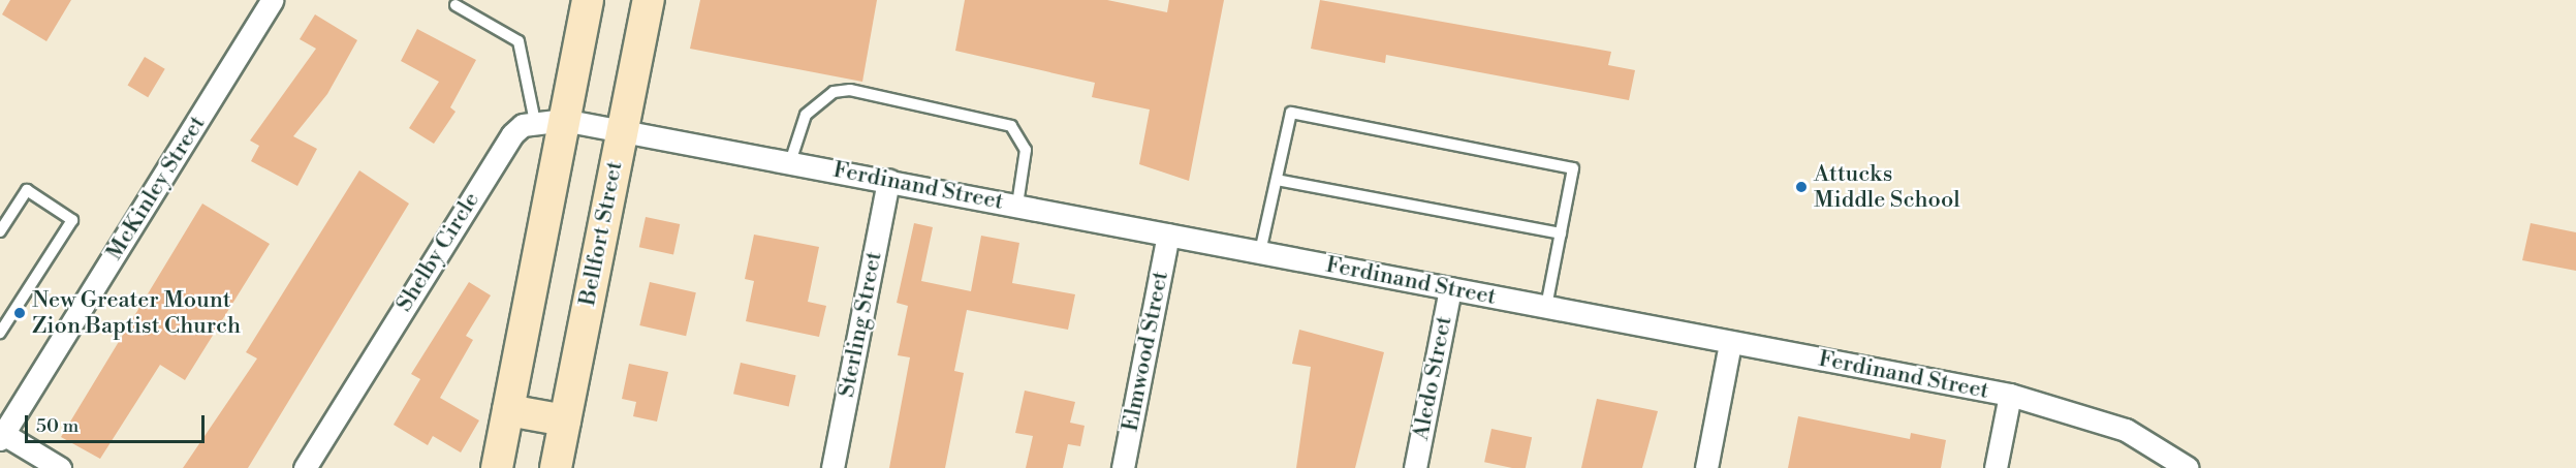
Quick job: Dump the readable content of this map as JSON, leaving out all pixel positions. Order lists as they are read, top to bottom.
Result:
{
  "streets": {
    "main road": ["Bellfort Street"],
    "street": [
      "Ferdinand Street",
      "McKinley Street",
      "Shelby Circle",
      "Sterling Street",
      "Elmwood Street",
      "Aledo Street"
    ]
  },
  "crossings": [
    ["Ferdinand Street", "Bellfort Street"],
    ["Ferdinand Street", "Sterling Street"],
    ["Ferdinand Street", "Elmwood Street"],
    ["Ferdinand Street", "Aledo Street"]
  ],
  "places": ["Attucks Middle School", "New Greater Mount Zion Baptist Church"],
  "scale_bar": "50 m"
}
